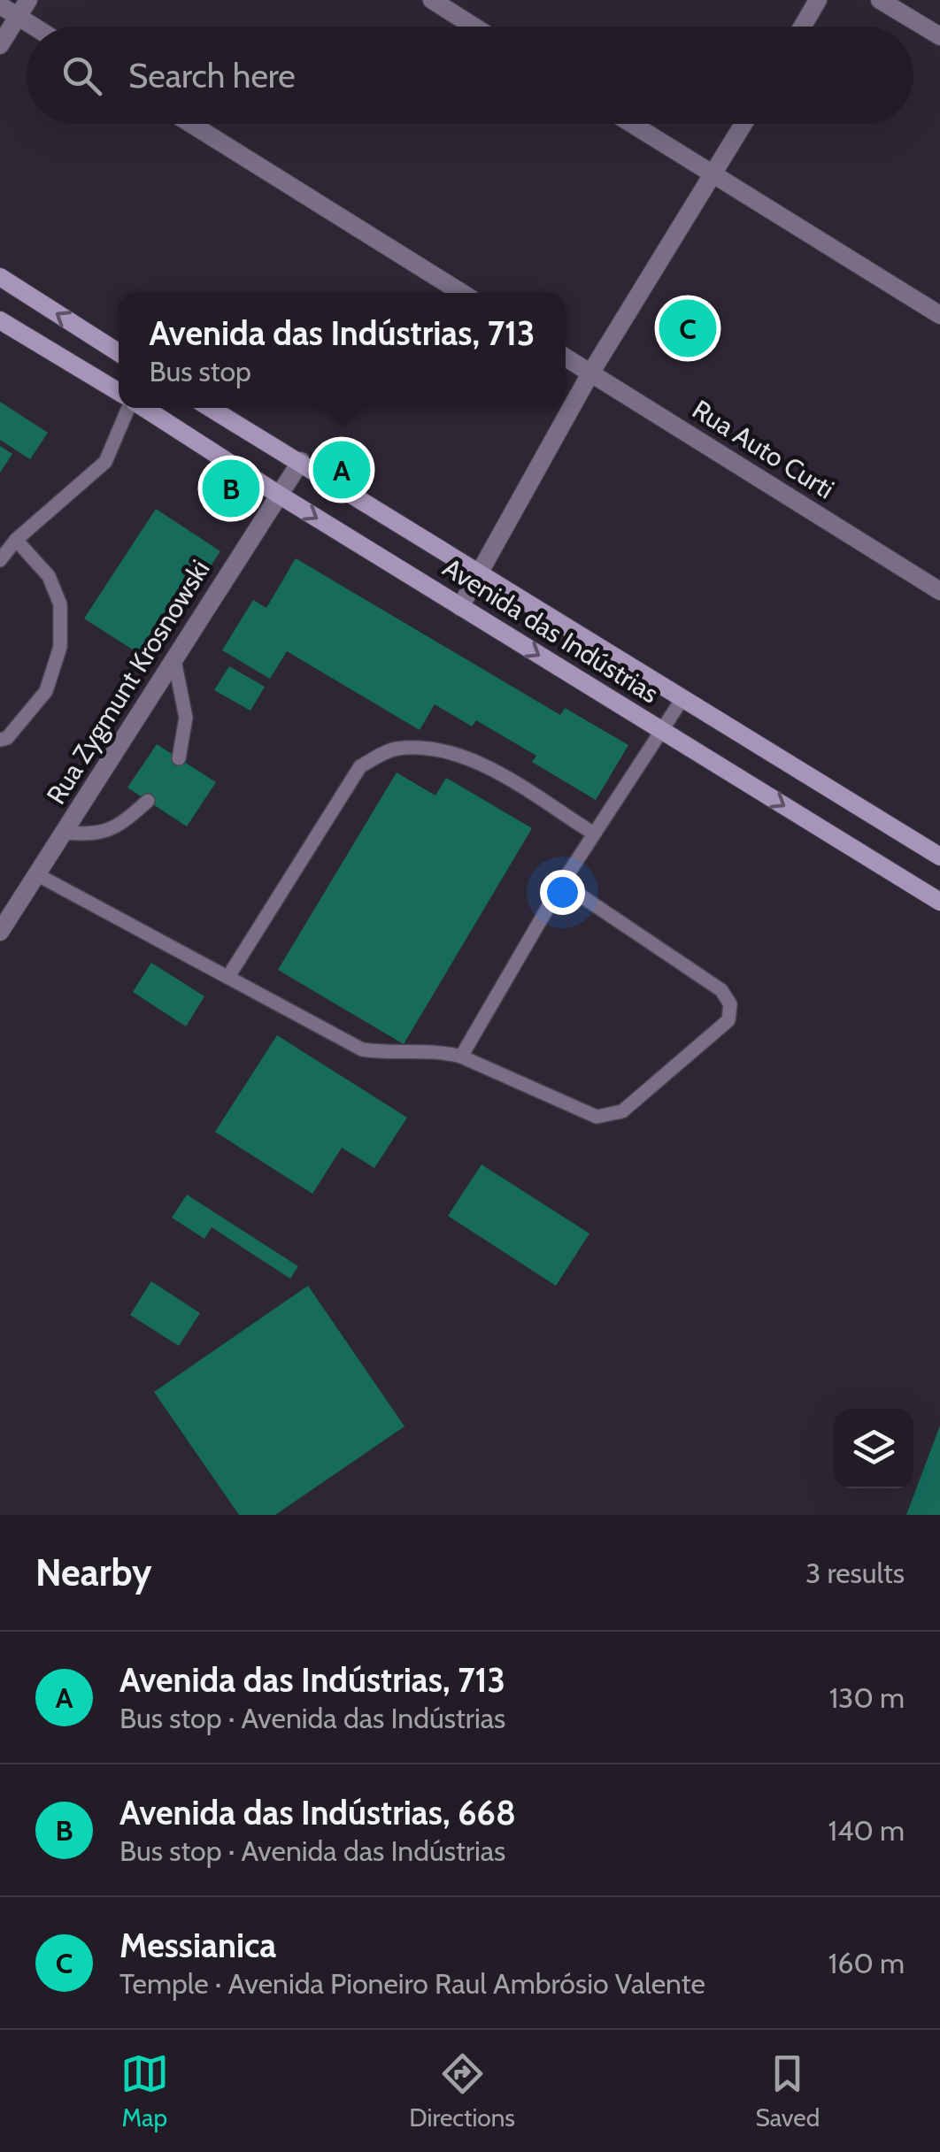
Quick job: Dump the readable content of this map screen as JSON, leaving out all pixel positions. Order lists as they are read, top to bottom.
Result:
{
  "streets": {
    "main road": ["Avenida das Indústrias"],
    "street": ["Rua Auto Curti", "Rua Zygmunt Krosnowski"]
  },
  "crossings": [
    ["Avenida das Indústrias", "Rua Zygmunt Krosnowski"]
  ],
  "page": {
    "search": "Search here",
    "popup": ["Avenida das Indústrias, 713", "Bus stop"],
    "pins": ["C", "A", "B"],
    "heading": ["Nearby", "3 results"],
    "list": [
      {
        "mark": "A",
        "name": "Avenida das Indústrias, 713",
        "note": "Bus stop · Avenida das Indústrias",
        "value": "130 m"
      },
      {
        "mark": "B",
        "name": "Avenida das Indústrias, 668",
        "note": "Bus stop · Avenida das Indústrias",
        "value": "140 m"
      },
      {
        "mark": "C",
        "name": "Messianica",
        "note": "Temple · Avenida Pioneiro Raul Ambrósio Valente",
        "value": "160 m"
      }
    ],
    "nav": ["Map", "Directions", "Saved"]
  }
}
